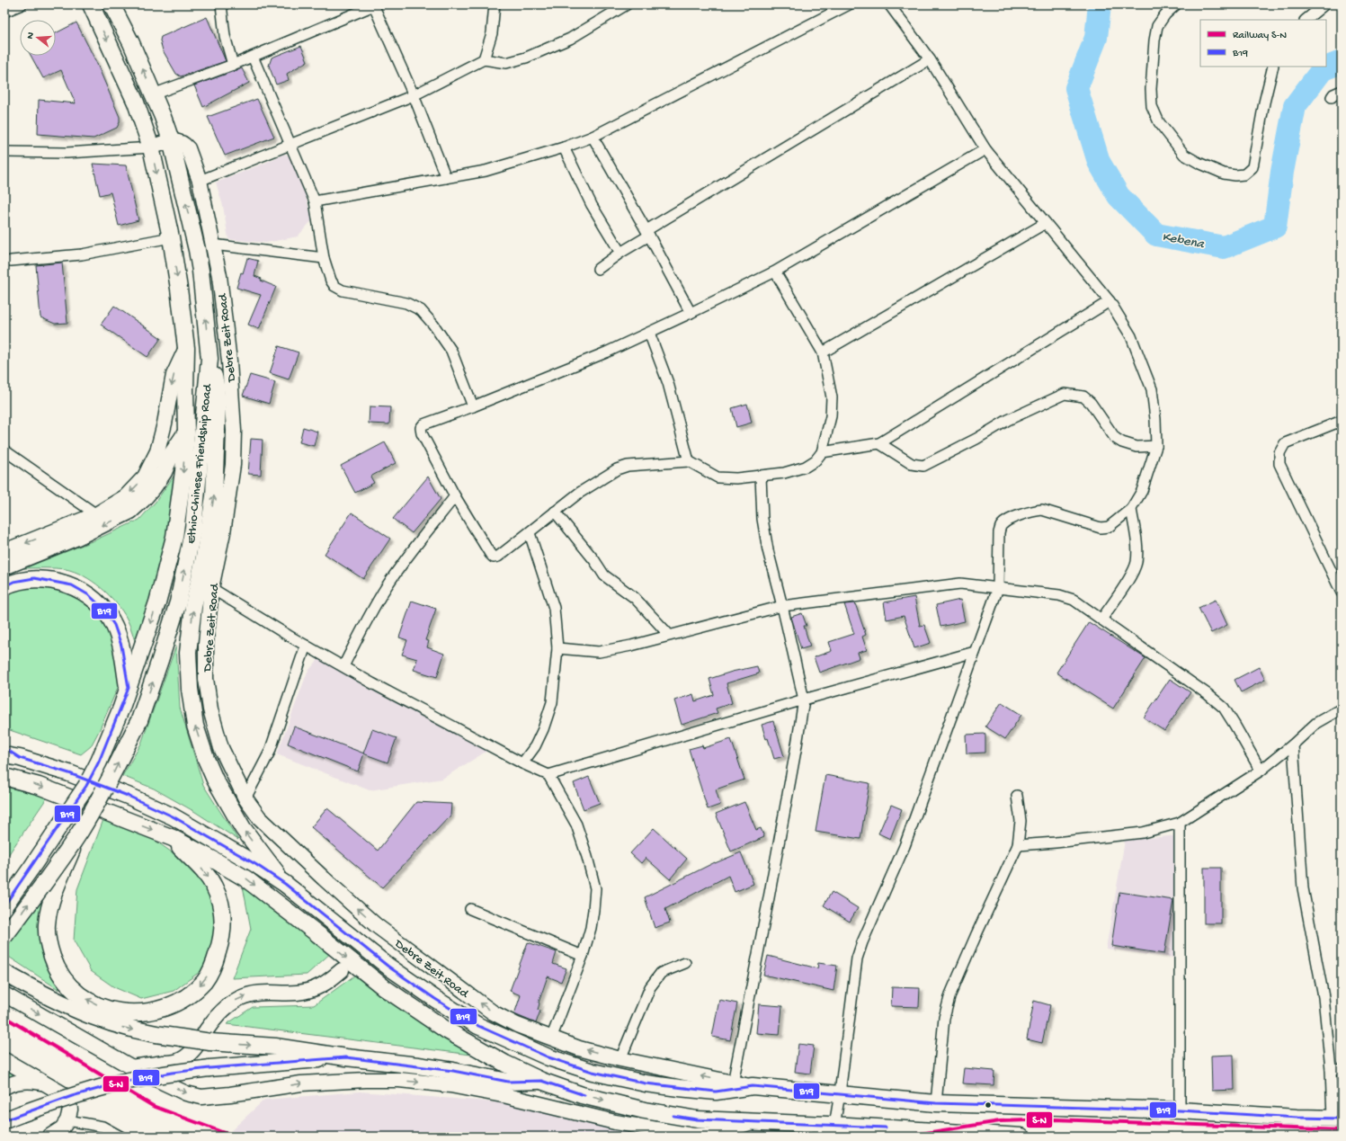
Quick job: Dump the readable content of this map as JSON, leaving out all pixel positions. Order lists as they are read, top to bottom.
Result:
{
  "streets": {
    "main road": ["Debre Zeit Road", "Ethio-Chinese Friendship Road"]
  },
  "crossings": [
    ["Debre Zeit Road", "Ethio-Chinese Friendship Road"]
  ],
  "water": ["Kebena"],
  "lines": ["transit line B19", "rail line S-N"],
  "legend": ["Railway S-N", "B19"],
  "north": "left"
}
